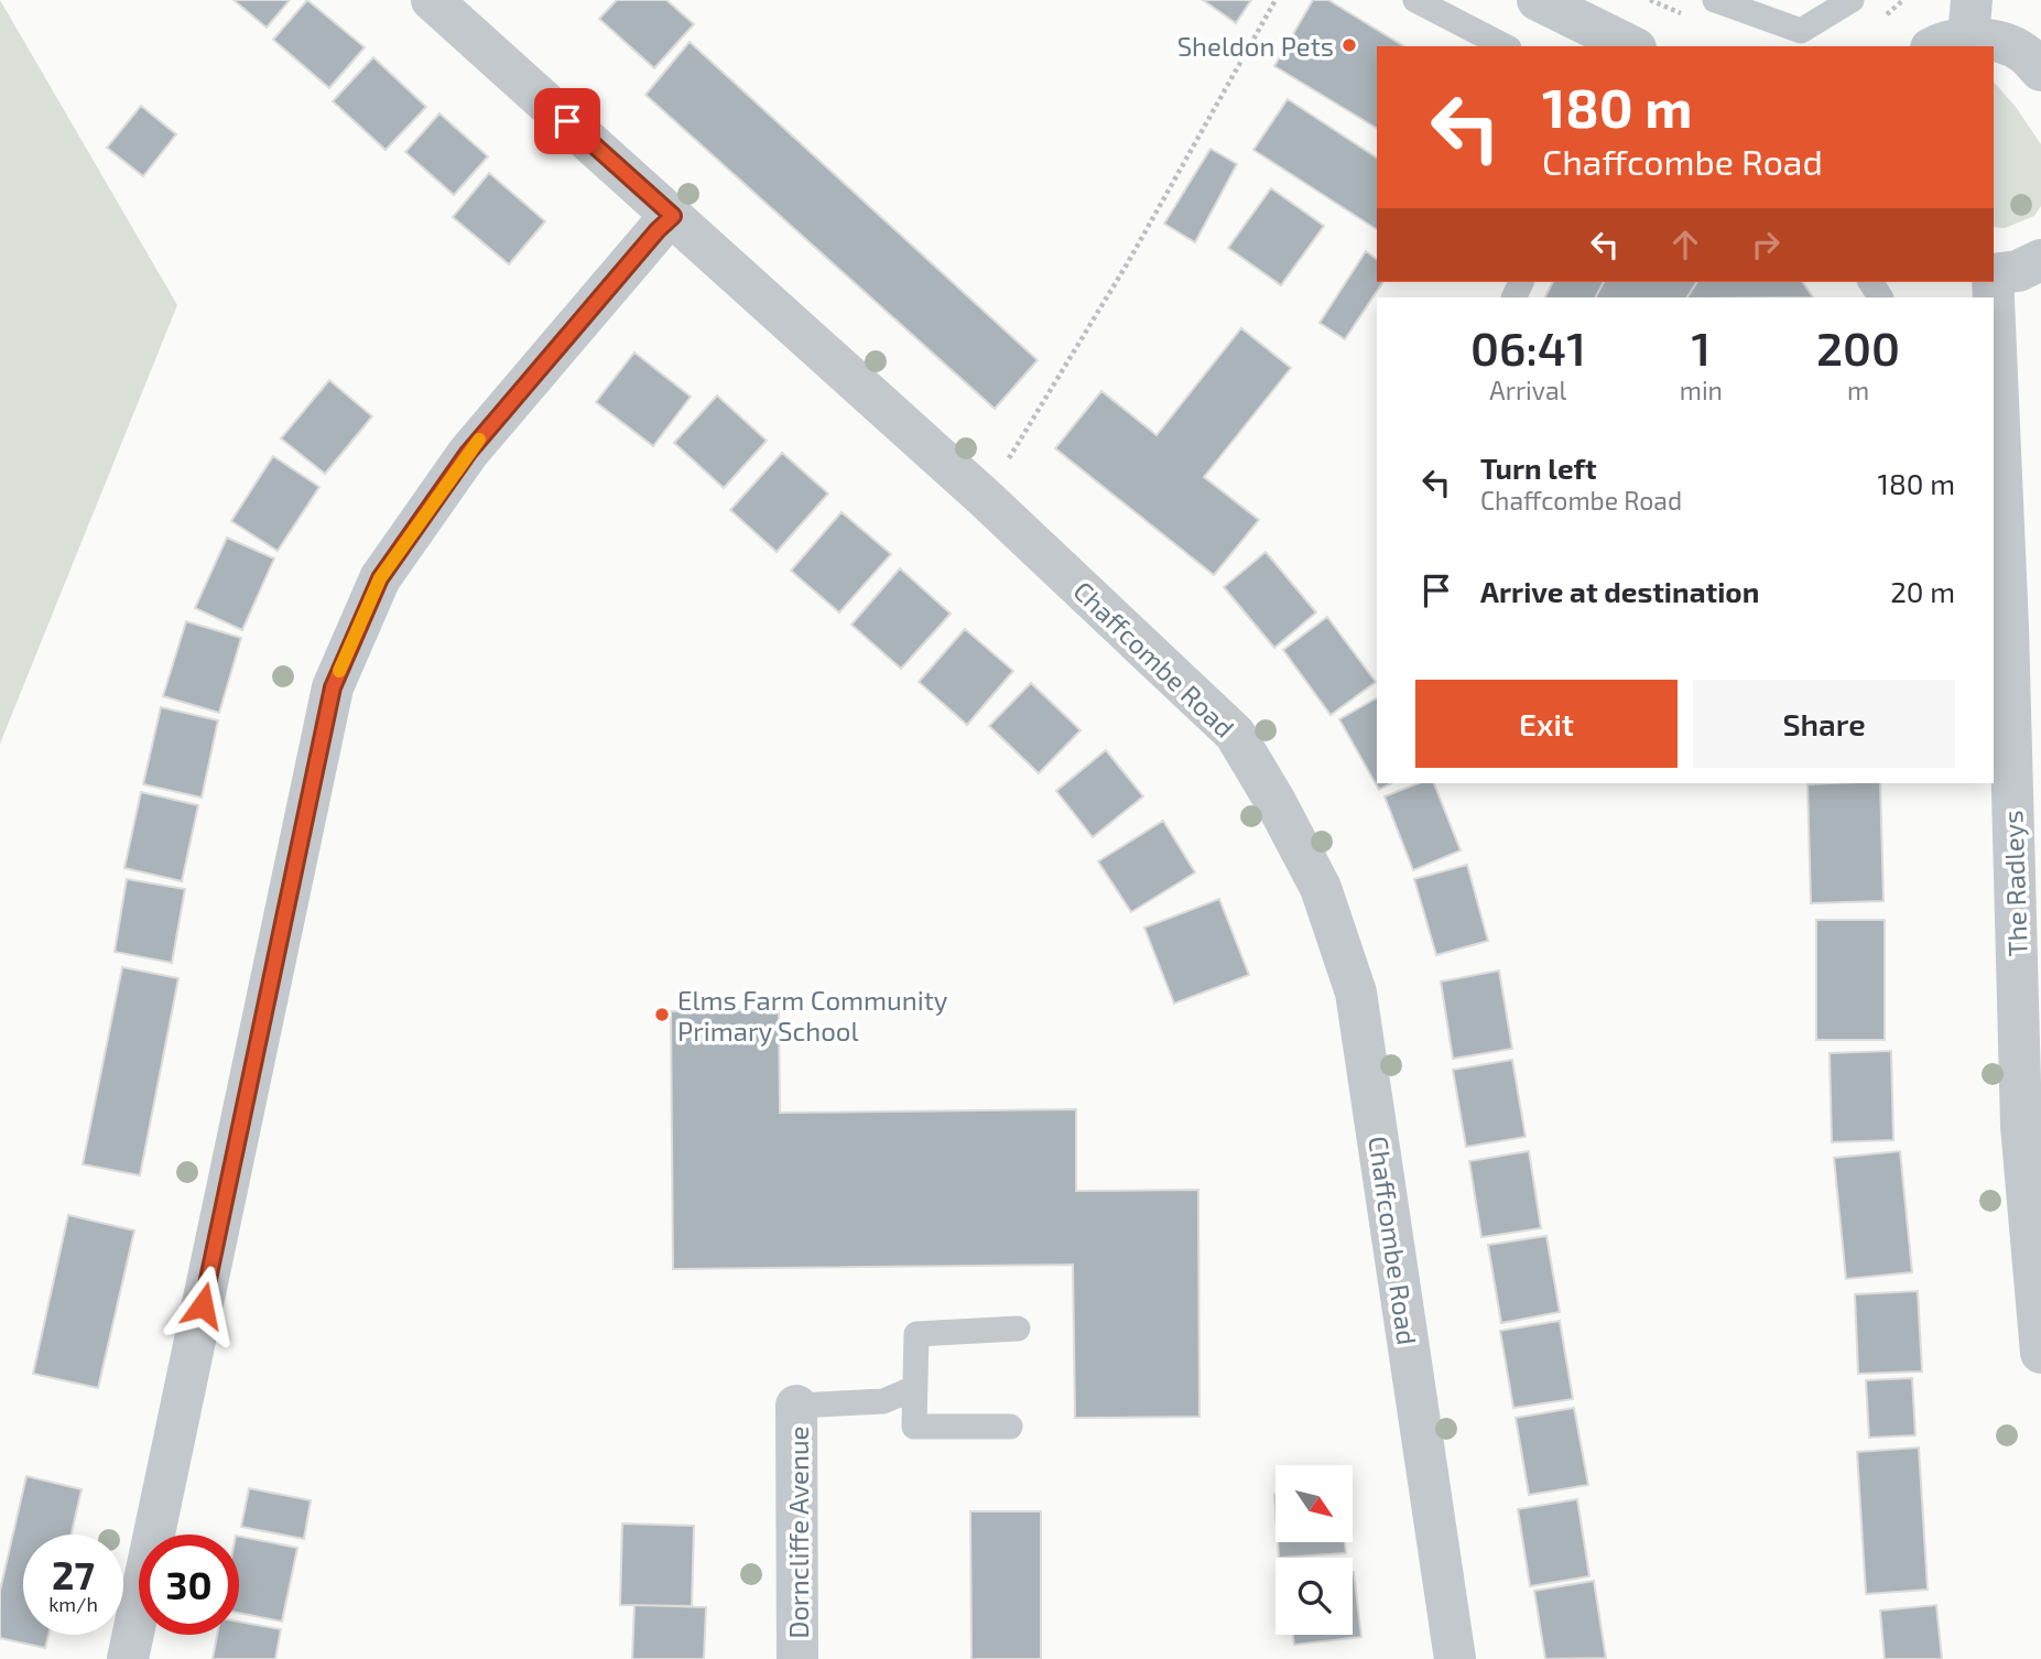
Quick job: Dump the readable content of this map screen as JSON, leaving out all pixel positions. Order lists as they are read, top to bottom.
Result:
{
  "streets": {
    "street": ["Chaffcombe Road", "The Radleys", "Dorncliffe Avenue"]
  },
  "places": ["Sheldon Pets", "Elms Farm Community Primary School"],
  "north": "bottom right",
  "page": {
    "turn": ["180 m", "Chaffcombe Road"],
    "eta": [
      "06:41",
      "Arrival",
      "1",
      "min",
      "200",
      "m"
    ],
    "list": [
      {
        "name": "Turn left",
        "note": "Chaffcombe Road",
        "value": "180 m"
      },
      {
        "name": "Arrive at destination",
        "value": "20 m"
      }
    ],
    "buttons": ["Exit", "Share"],
    "speed": "27 km/h",
    "limit": "30"
  }
}
